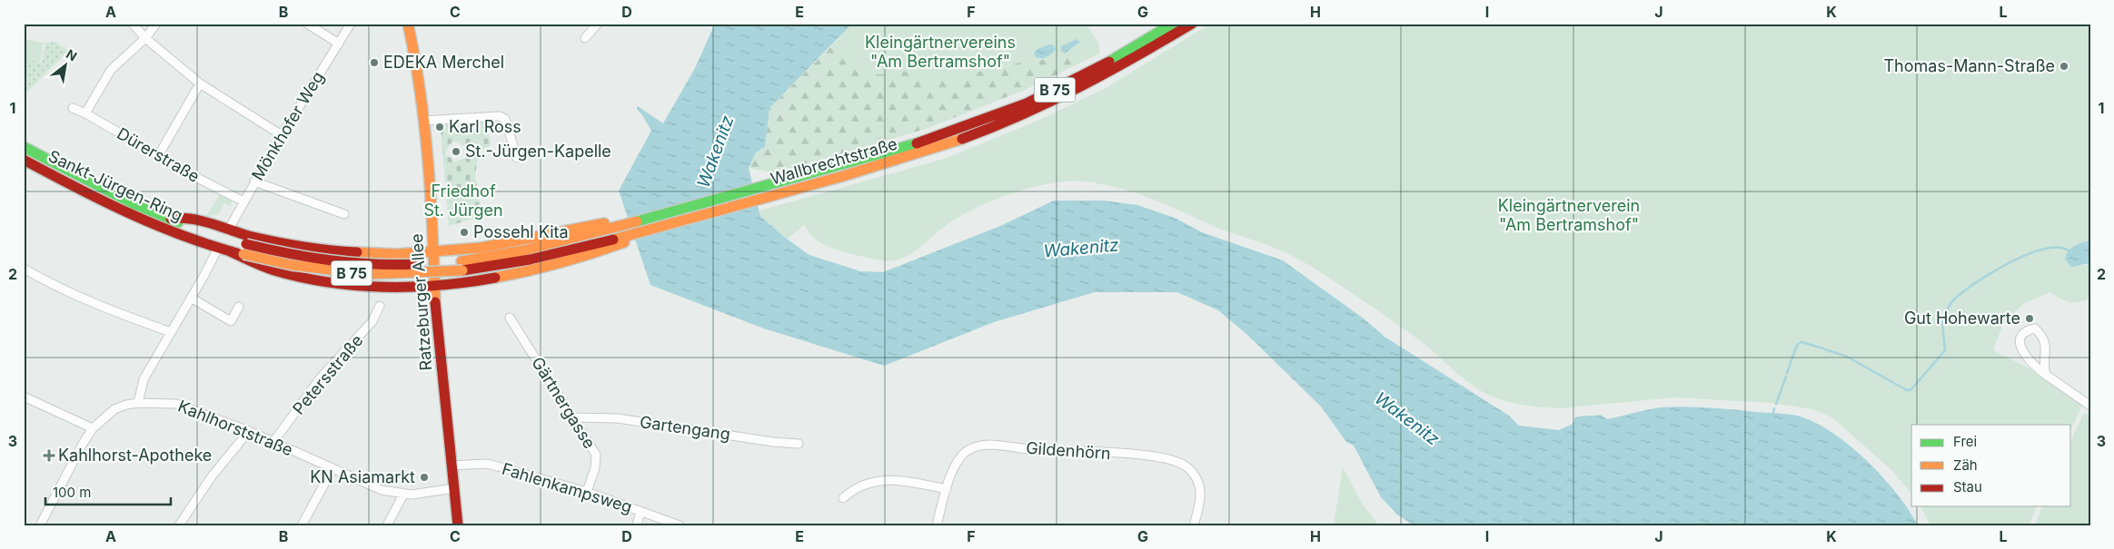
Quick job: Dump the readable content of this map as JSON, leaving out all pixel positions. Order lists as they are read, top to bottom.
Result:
{
  "streets": {
    "main road": [
      "B 75",
      "Wallbrechtstraße",
      "Sankt-Jürgen-Ring",
      "Ratzeburger Allee"
    ],
    "street": [
      "Mönkhofer Weg",
      "Dürerstraße",
      "Petersstraße",
      "Gärtnergasse",
      "Kahlhorststraße",
      "Gartengang",
      "Gildenhörn",
      "Fahlenkampsweg"
    ]
  },
  "crossings": [
    ["Mönkhofer Weg", "Dürerstraße"],
    ["Wallbrechtstraße", "Sankt-Jürgen-Ring"],
    ["Ratzeburger Allee", "Kahlhorststraße"],
    ["Ratzeburger Allee", "Fahlenkampsweg"],
    ["Petersstraße", "Kahlhorststraße"],
    ["Gärtnergasse", "Gartengang"],
    ["Gärtnergasse", "Fahlenkampsweg"]
  ],
  "water": ["Wakenitz"],
  "parks": ["Kleingärtnervereins \"Am Bertramshof\"", "Friedhof St. Jürgen", "Kleingärtnerverein \"Am Bertramshof\""],
  "places": {
    "other": [
      "EDEKA Merchel",
      "Thomas-Mann-Straße",
      "Karl Ross",
      "St.-Jürgen-Kapelle",
      "Possehl Kita",
      "Gut Hohewarte",
      "KN Asiamarkt"
    ],
    "health": ["Kahlhorst-Apotheke"]
  },
  "legend": ["Frei", "Zäh", "Stau"],
  "scale_bar": "100 m",
  "north": "top right",
  "grid": {
    "columns": [
      "A",
      "B",
      "C",
      "D",
      "E",
      "F",
      "G",
      "H",
      "I",
      "J",
      "K",
      "L"
    ],
    "rows": ["1", "2", "3"]
  }
}
